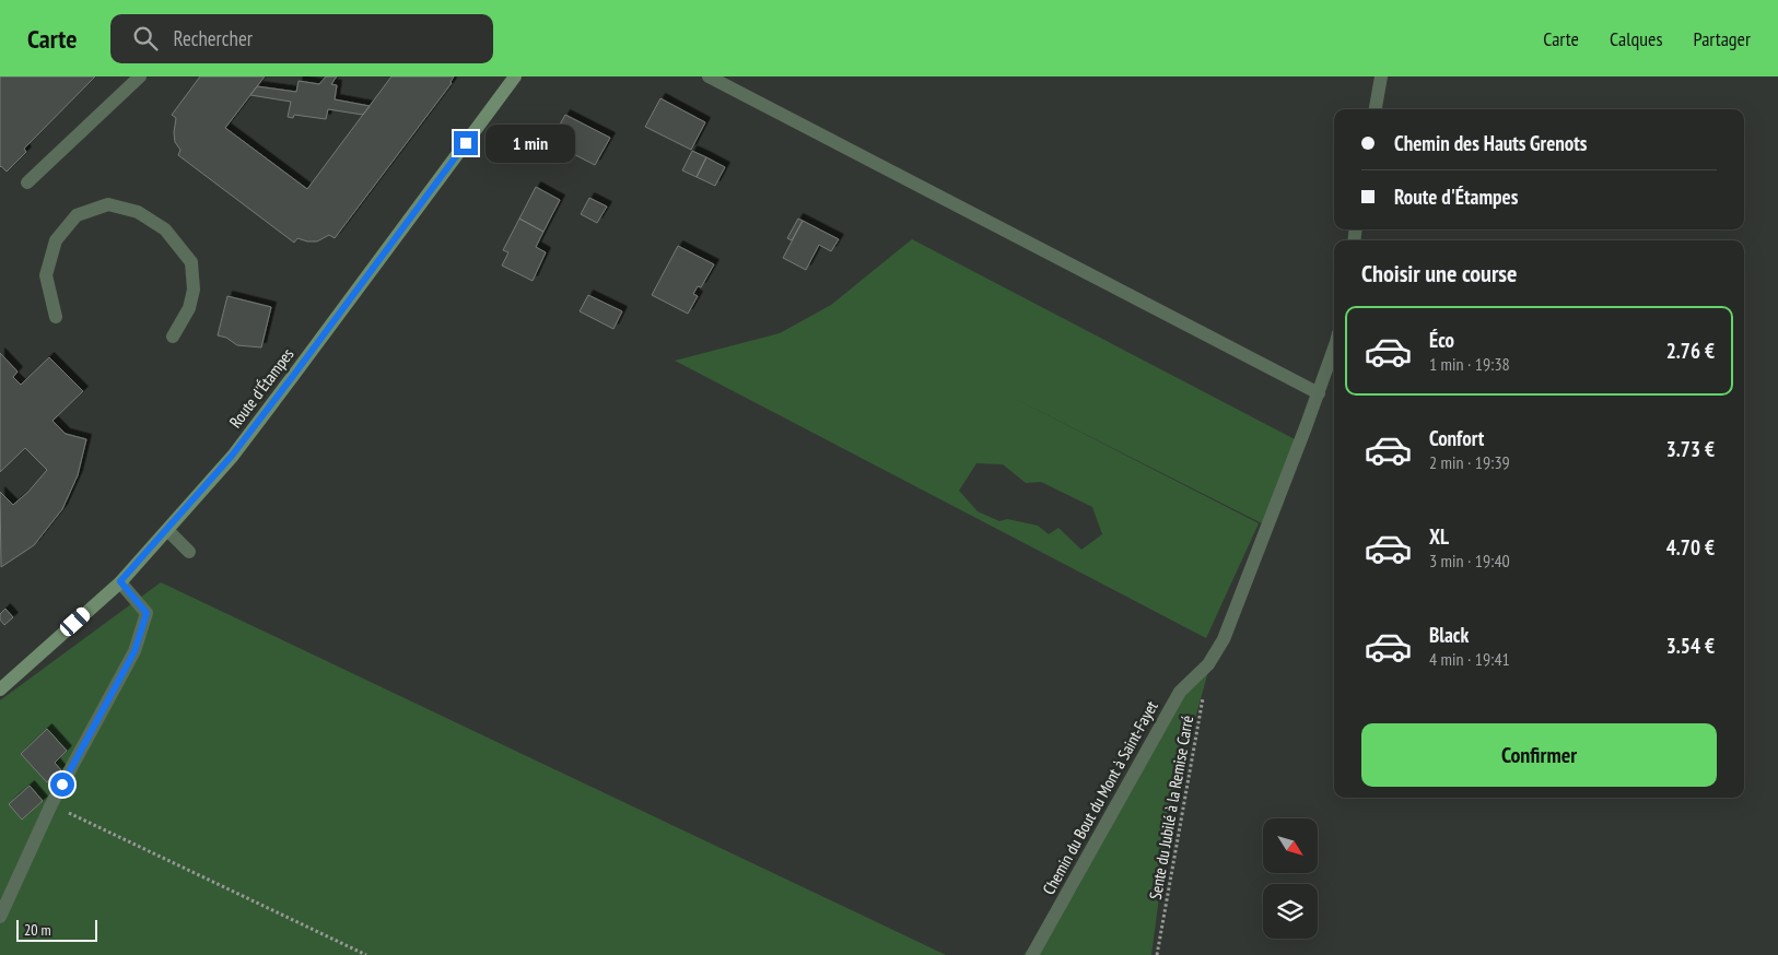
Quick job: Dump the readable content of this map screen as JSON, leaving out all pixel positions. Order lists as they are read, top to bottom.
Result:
{
  "streets": {
    "main road": ["Route d'Étampes"],
    "street": ["Chemin du Bout du Mont à Saint-Fayet"],
    "path": ["Sente du Jubilé à la Remise Carré"]
  },
  "crossings": [
    ["Chemin du Bout du Mont à Saint-Fayet", "Sente du Jubilé à la Remise Carré"]
  ],
  "scale_bar": "20 m",
  "north": "bottom right",
  "page": {
    "header": "Carte",
    "search": "Rechercher",
    "nav": ["Carte", "Calques", "Partager"],
    "banner": ["Chemin des Hauts Grenots", "Route d'Étampes"],
    "bubble": "1 min",
    "heading": "Choisir une course",
    "list": [
      {
        "name": "Éco",
        "note": "1 min · 19:38",
        "value": "2.76 €"
      },
      {
        "name": "Confort",
        "note": "2 min · 19:39",
        "value": "3.73 €"
      },
      {
        "name": "XL",
        "note": "3 min · 19:40",
        "value": "4.70 €"
      },
      {
        "name": "Black",
        "note": "4 min · 19:41",
        "value": "3.54 €"
      }
    ],
    "buttons": "Confirmer",
    "scale": "20 m"
  }
}
